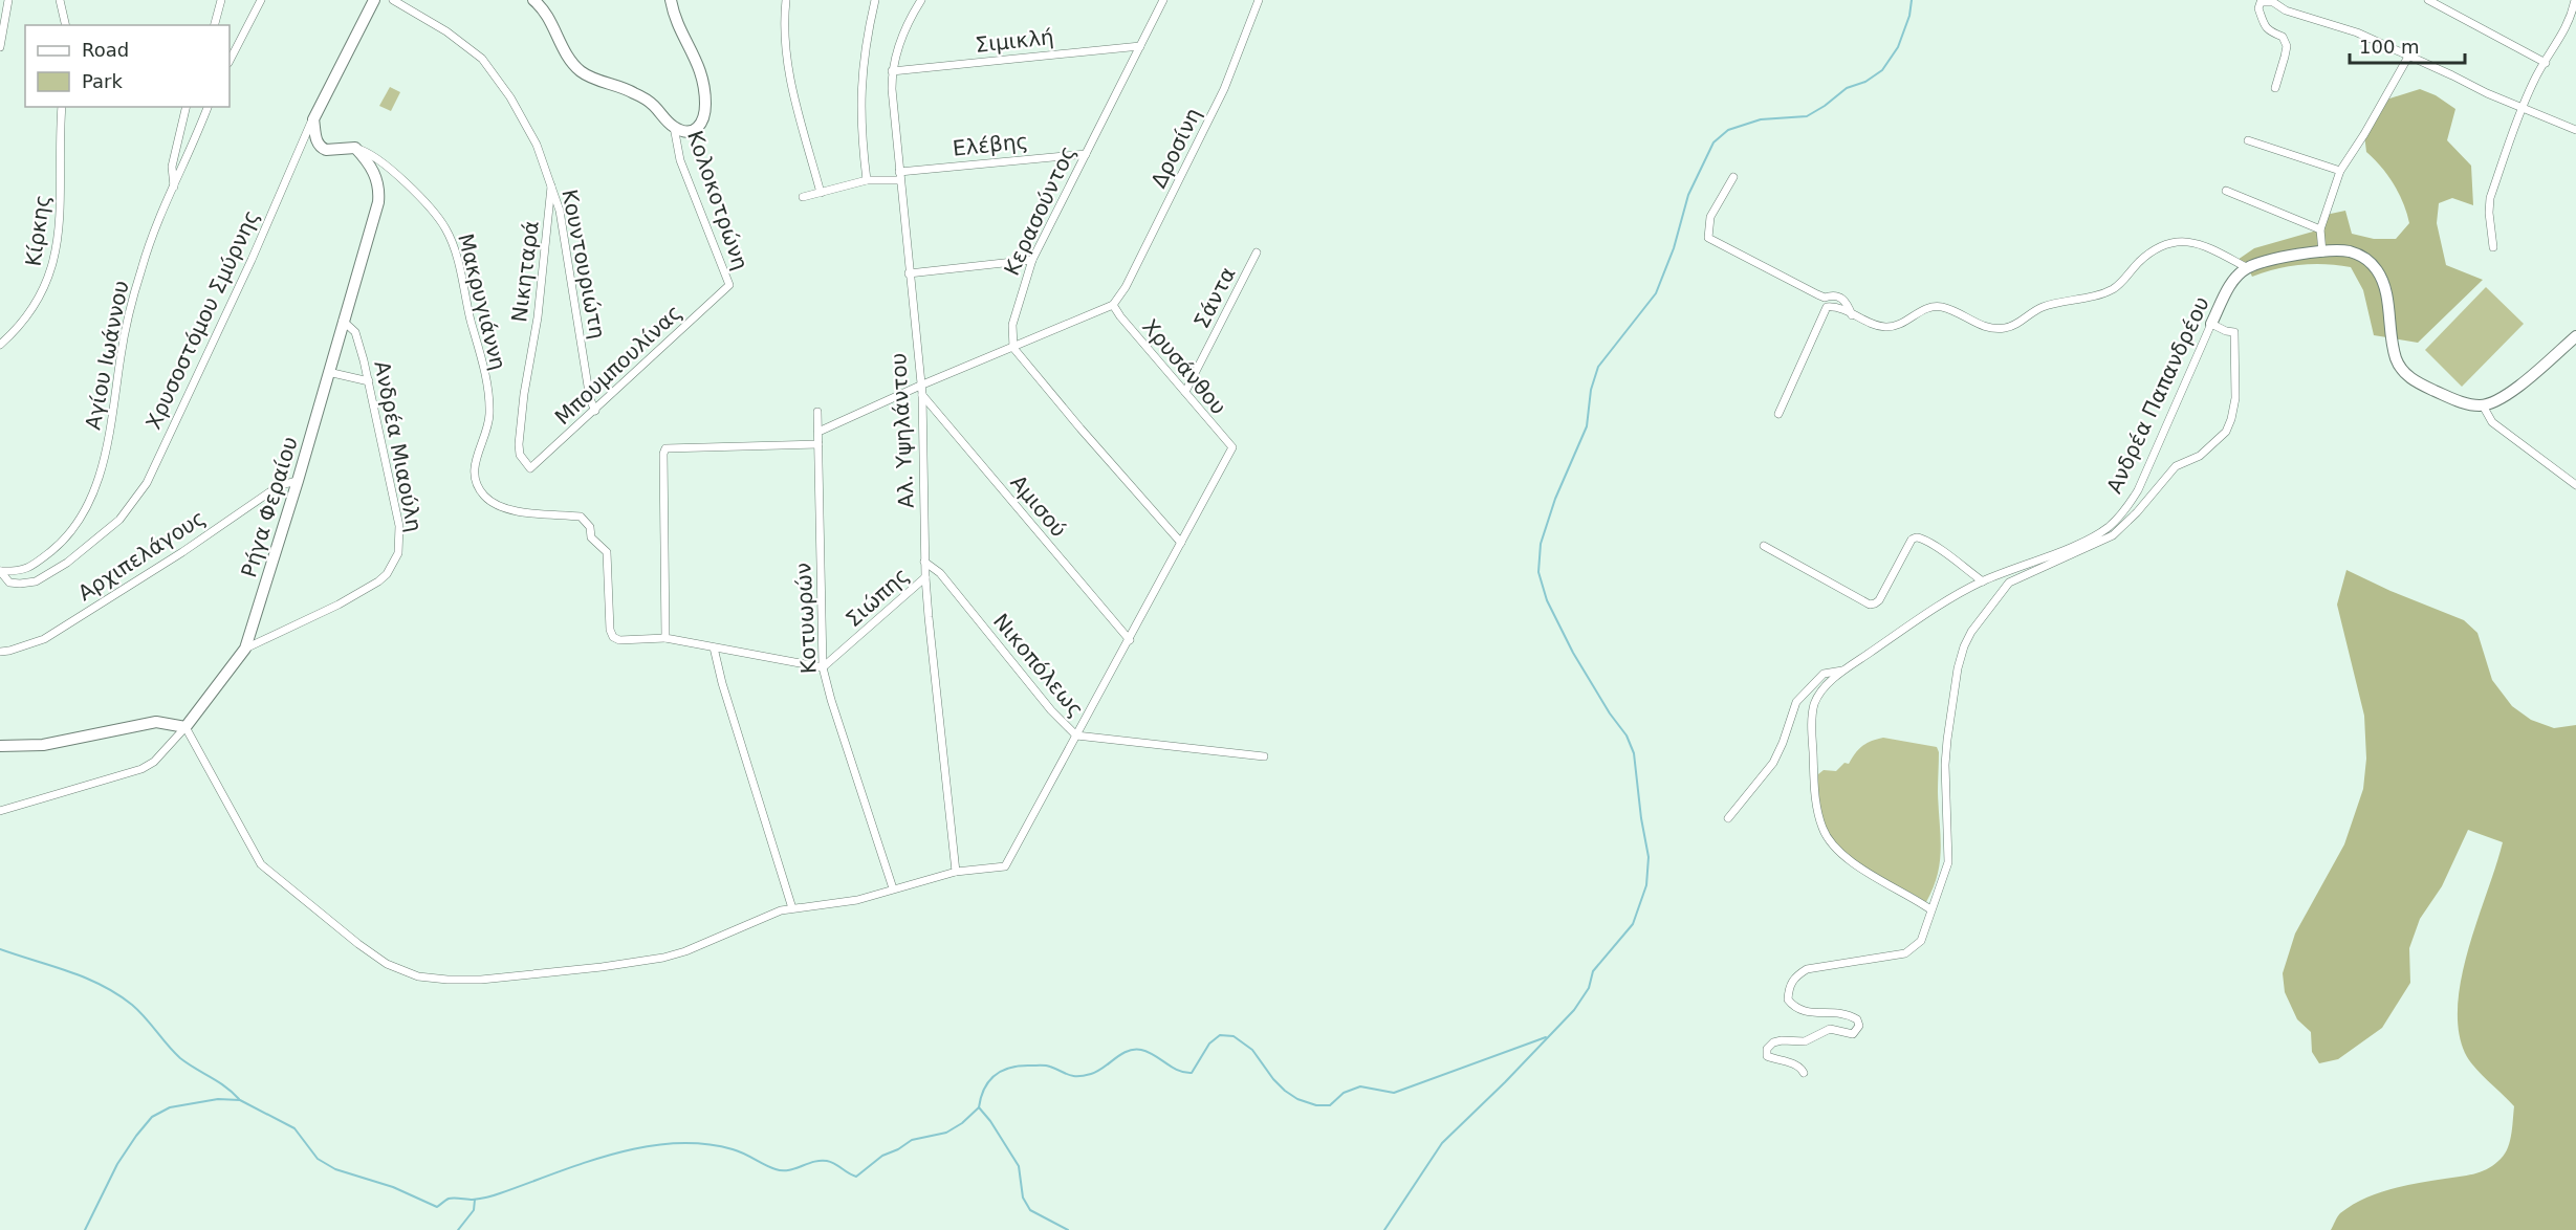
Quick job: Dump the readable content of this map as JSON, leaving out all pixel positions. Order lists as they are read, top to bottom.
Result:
{
  "streets": {
    "street": [
      "Σιμικλή",
      "Ελέβης",
      "Δροσίνη",
      "Κολοκοτρώνη",
      "Κερασούντος",
      "Κίρκης",
      "Κουντουριώτη",
      "Νικηταρά",
      "Σάντα",
      "Μακρυγιάννη",
      "Χρυσοστόμου Σμύρνης",
      "Αγίου Ιωάννου",
      "Μπουμπουλίνας",
      "Χρυσάνθου",
      "Ανδρέα Παπανδρέου",
      "Αλ. Υψηλάντου",
      "Ανδρέα Μιαούλη",
      "Αμισού",
      "Ρήγα Φεραίου",
      "Αρχιπελάγους",
      "Σιώπης",
      "Κοτυωρών",
      "Νικοπόλεως"
    ]
  },
  "crossings": [
    ["Σιμικλή", "Κερασούντος"],
    ["Σιμικλή", "Αλ. Υψηλάντου"],
    ["Ελέβης", "Κερασούντος"],
    ["Ελέβης", "Αλ. Υψηλάντου"],
    ["Δροσίνη", "Χρυσάνθου"],
    ["Κολοκοτρώνη", "Μπουμπουλίνας"],
    ["Κουντουριώτη", "Νικηταρά"],
    ["Κουντουριώτη", "Μπουμπουλίνας"],
    ["Νικηταρά", "Μπουμπουλίνας"],
    ["Σάντα", "Χρυσάνθου"],
    ["Μακρυγιάννη", "Ρήγα Φεραίου"],
    ["Χρυσοστόμου Σμύρνης", "Αγίου Ιωάννου"],
    ["Αλ. Υψηλάντου", "Αμισού"],
    ["Αλ. Υψηλάντου", "Σιώπης"],
    ["Αλ. Υψηλάντου", "Νικοπόλεως"],
    ["Ανδρέα Μιαούλη", "Ρήγα Φεραίου"],
    ["Ρήγα Φεραίου", "Αρχιπελάγους"],
    ["Σιώπης", "Κοτυωρών"]
  ],
  "legend": ["Road", "Park"],
  "scale_bar": "100 m"
}
